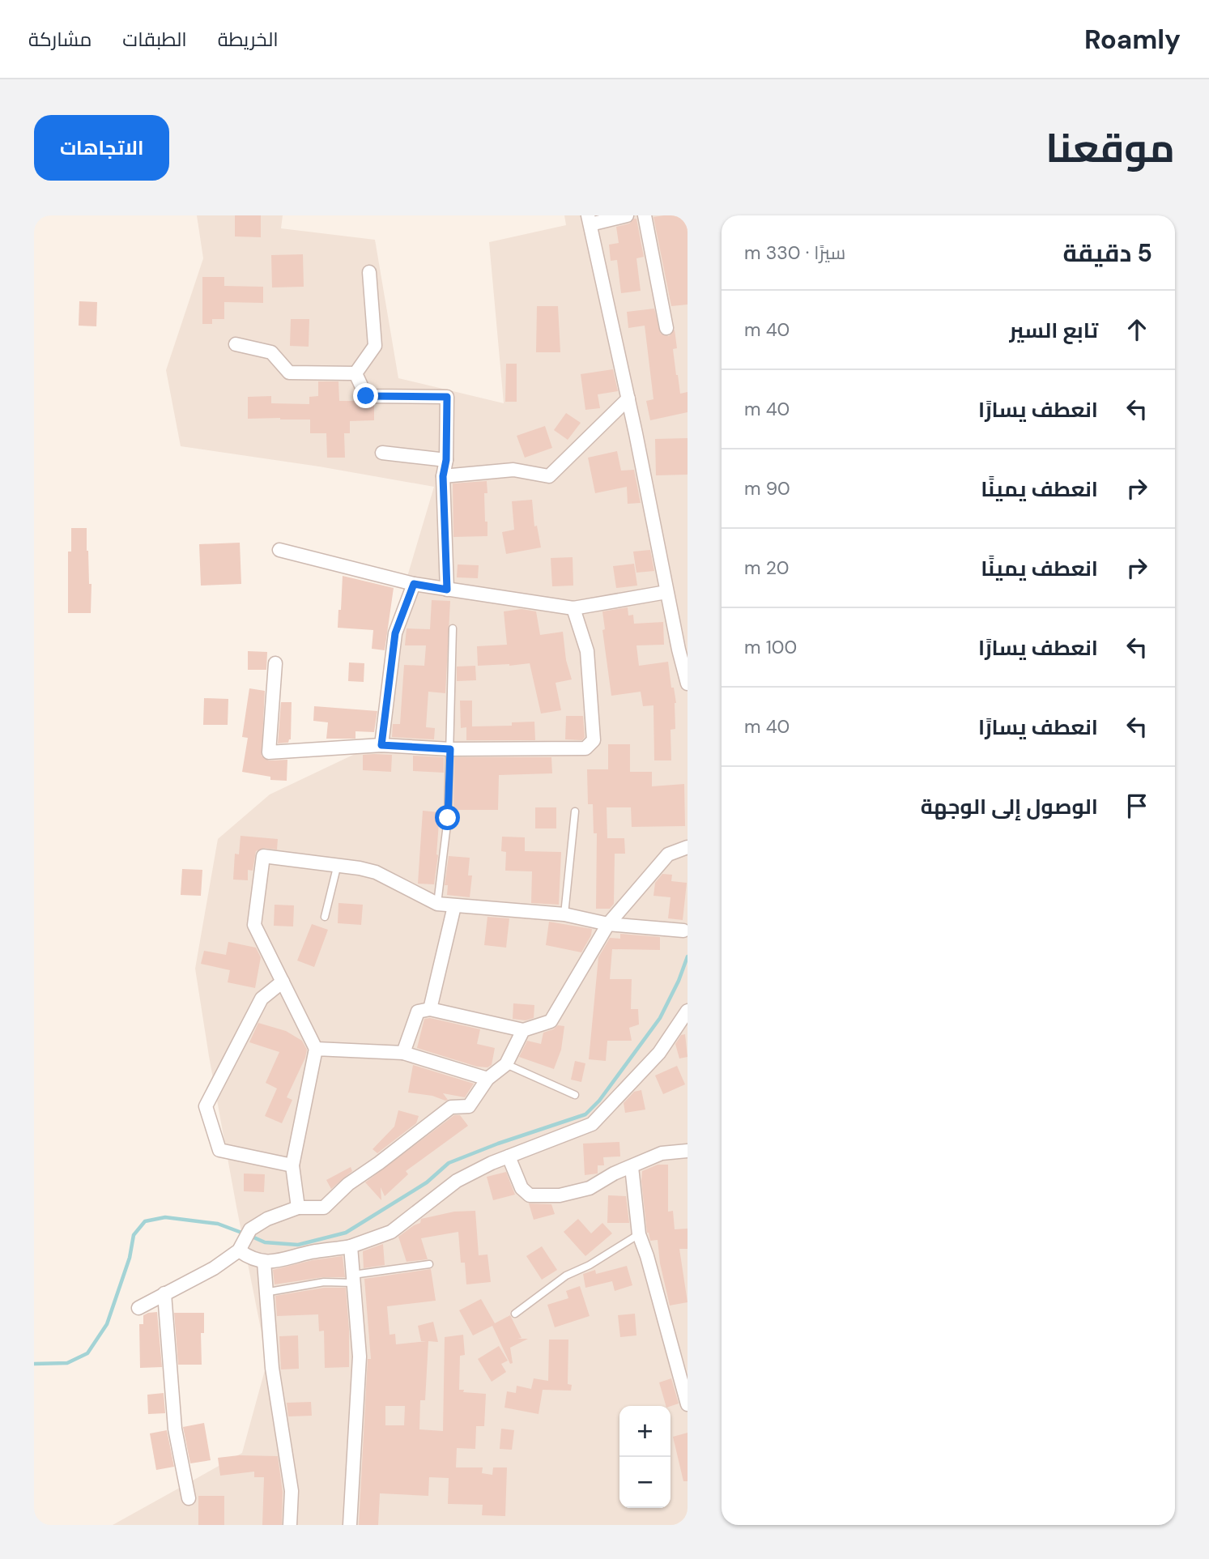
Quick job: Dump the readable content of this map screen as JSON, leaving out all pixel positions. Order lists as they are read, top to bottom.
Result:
{
  "page": {
    "header": "Roamly",
    "nav": ["الخريطة", "الطبقات", "مشاركة"],
    "title": "موقعنا",
    "buttons": "الاتجاهات",
    "heading": ["5 دقيقة", "سيرًا · 330 m"],
    "list": [
      ["تابع السير", "40 m"],
      ["انعطف يسارًا", "40 m"],
      ["انعطف يمينًا", "90 m"],
      ["انعطف يمينًا", "20 m"],
      ["انعطف يسارًا", "100 m"],
      ["انعطف يسارًا", "40 m"],
      "الوصول إلى الوجهة"
    ],
    "map_buttons": ["+", "−"]
  }
}
